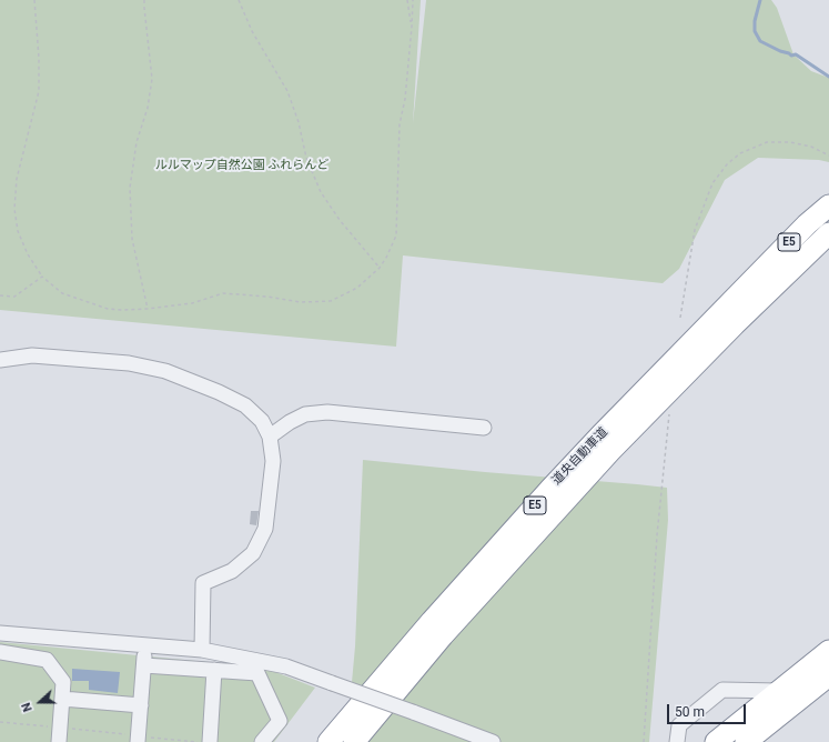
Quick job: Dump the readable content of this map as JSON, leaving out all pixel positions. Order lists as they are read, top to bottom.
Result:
{
  "streets": {
    "highway": ["E5", "道央自動車道"]
  },
  "parks": ["ルルマップ自然公園 ふれらんど"],
  "scale_bar": "50 m",
  "north": "left"
}
